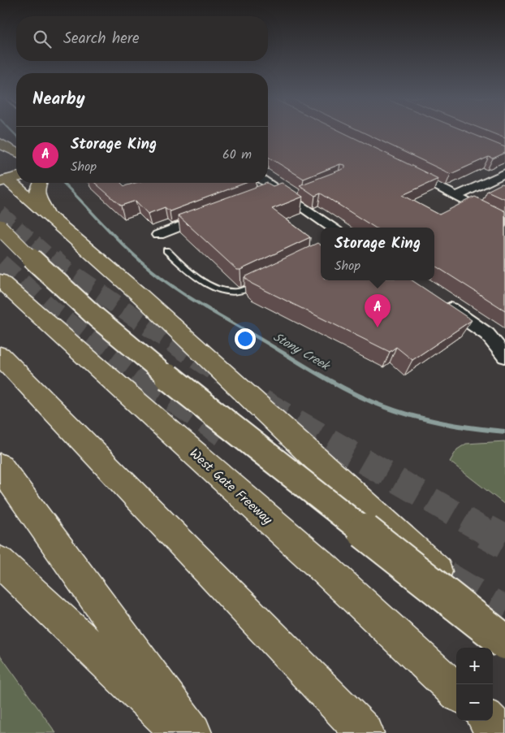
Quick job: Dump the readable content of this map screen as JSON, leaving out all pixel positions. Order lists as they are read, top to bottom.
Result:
{
  "streets": {
    "main road": ["West Gate Freeway"]
  },
  "water": ["Stony Creek"],
  "page": {
    "search": "Search here",
    "heading": "Nearby",
    "list": [
      {
        "mark": "A",
        "name": "Storage King",
        "note": "Shop",
        "value": "60 m"
      }
    ],
    "popup": ["Storage King", "Shop"],
    "pins": "A",
    "map_buttons": ["+", "−"]
  }
}
